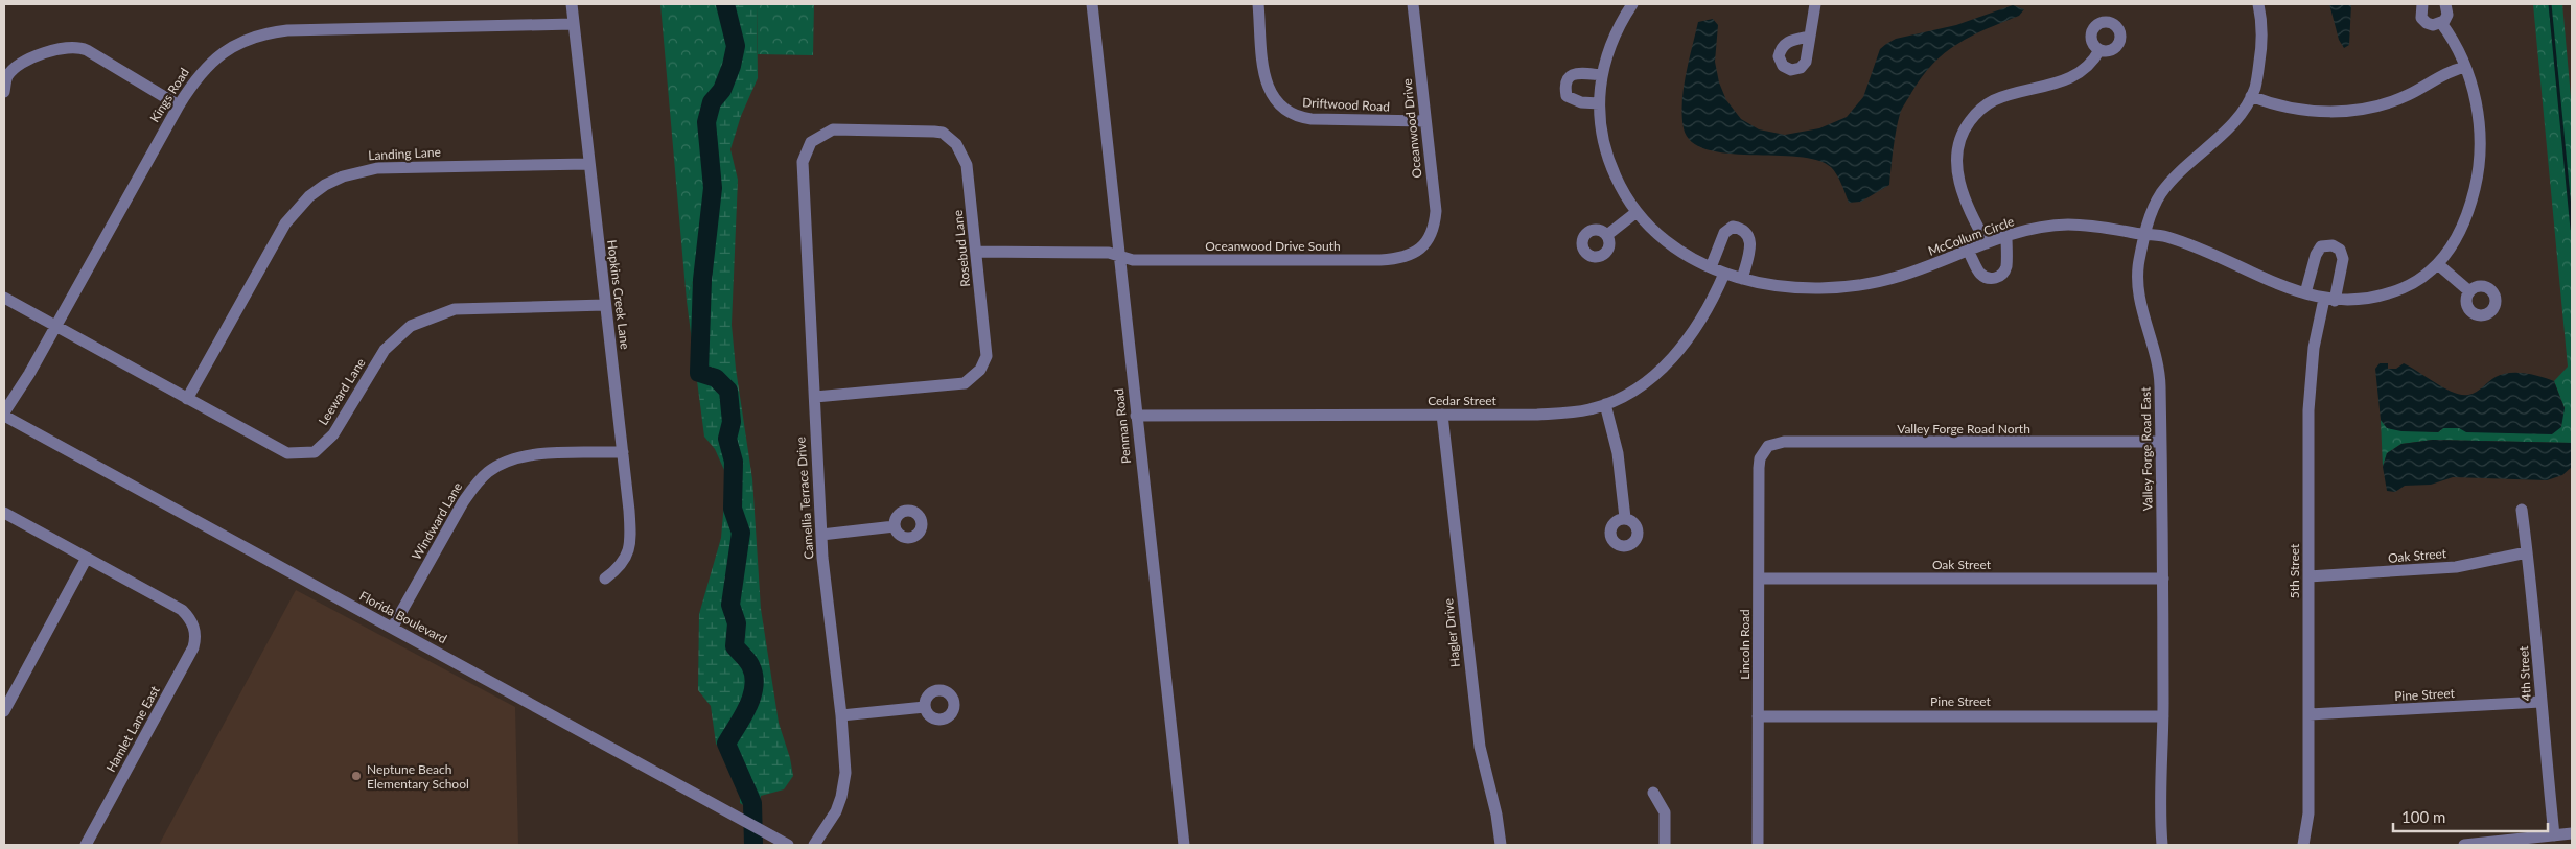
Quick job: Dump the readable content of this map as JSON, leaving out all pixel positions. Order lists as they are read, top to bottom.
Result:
{
  "streets": {
    "street": [
      "Kings Road",
      "Driftwood Road",
      "Oceanwood Drive",
      "Landing Lane",
      "McCollum Circle",
      "Oceanwood Drive South",
      "Rosebud Lane",
      "Hopkins Creek Lane",
      "Leeward Lane",
      "Cedar Street",
      "Penman Road",
      "Valley Forge Road North",
      "Valley Forge Road East",
      "Camellia Terrace Drive",
      "Windward Lane",
      "Oak Street",
      "5th Street",
      "Florida Boulevard",
      "Hagler Drive",
      "Lincoln Road",
      "4th Street",
      "Pine Street",
      "Hamlet Lane East"
    ]
  },
  "crossings": [
    ["Kings Road", "Hopkins Creek Lane"],
    ["Kings Road", "Leeward Lane"],
    ["Kings Road", "Florida Boulevard"],
    ["Driftwood Road", "Oceanwood Drive"],
    ["Oceanwood Drive", "Oceanwood Drive South"],
    ["Landing Lane", "Hopkins Creek Lane"],
    ["Landing Lane", "Leeward Lane"],
    ["McCollum Circle", "Cedar Street"],
    ["McCollum Circle", "Valley Forge Road East"],
    ["McCollum Circle", "5th Street"],
    ["Oceanwood Drive South", "Rosebud Lane"],
    ["Oceanwood Drive South", "Penman Road"],
    ["Rosebud Lane", "Camellia Terrace Drive"],
    ["Hopkins Creek Lane", "Leeward Lane"],
    ["Hopkins Creek Lane", "Windward Lane"],
    ["Cedar Street", "Penman Road"],
    ["Cedar Street", "Hagler Drive"],
    ["Valley Forge Road North", "Valley Forge Road East"],
    ["Valley Forge Road North", "Lincoln Road"],
    ["Valley Forge Road East", "Oak Street"],
    ["Valley Forge Road East", "Pine Street"],
    ["Windward Lane", "Florida Boulevard"],
    ["Oak Street", "5th Street"],
    ["Oak Street", "Lincoln Road"],
    ["Oak Street", "4th Street"],
    ["5th Street", "Pine Street"],
    ["Lincoln Road", "Pine Street"],
    ["4th Street", "Pine Street"]
  ],
  "places": ["Neptune Beach Elementary School"],
  "scale_bar": "100 m"
}
